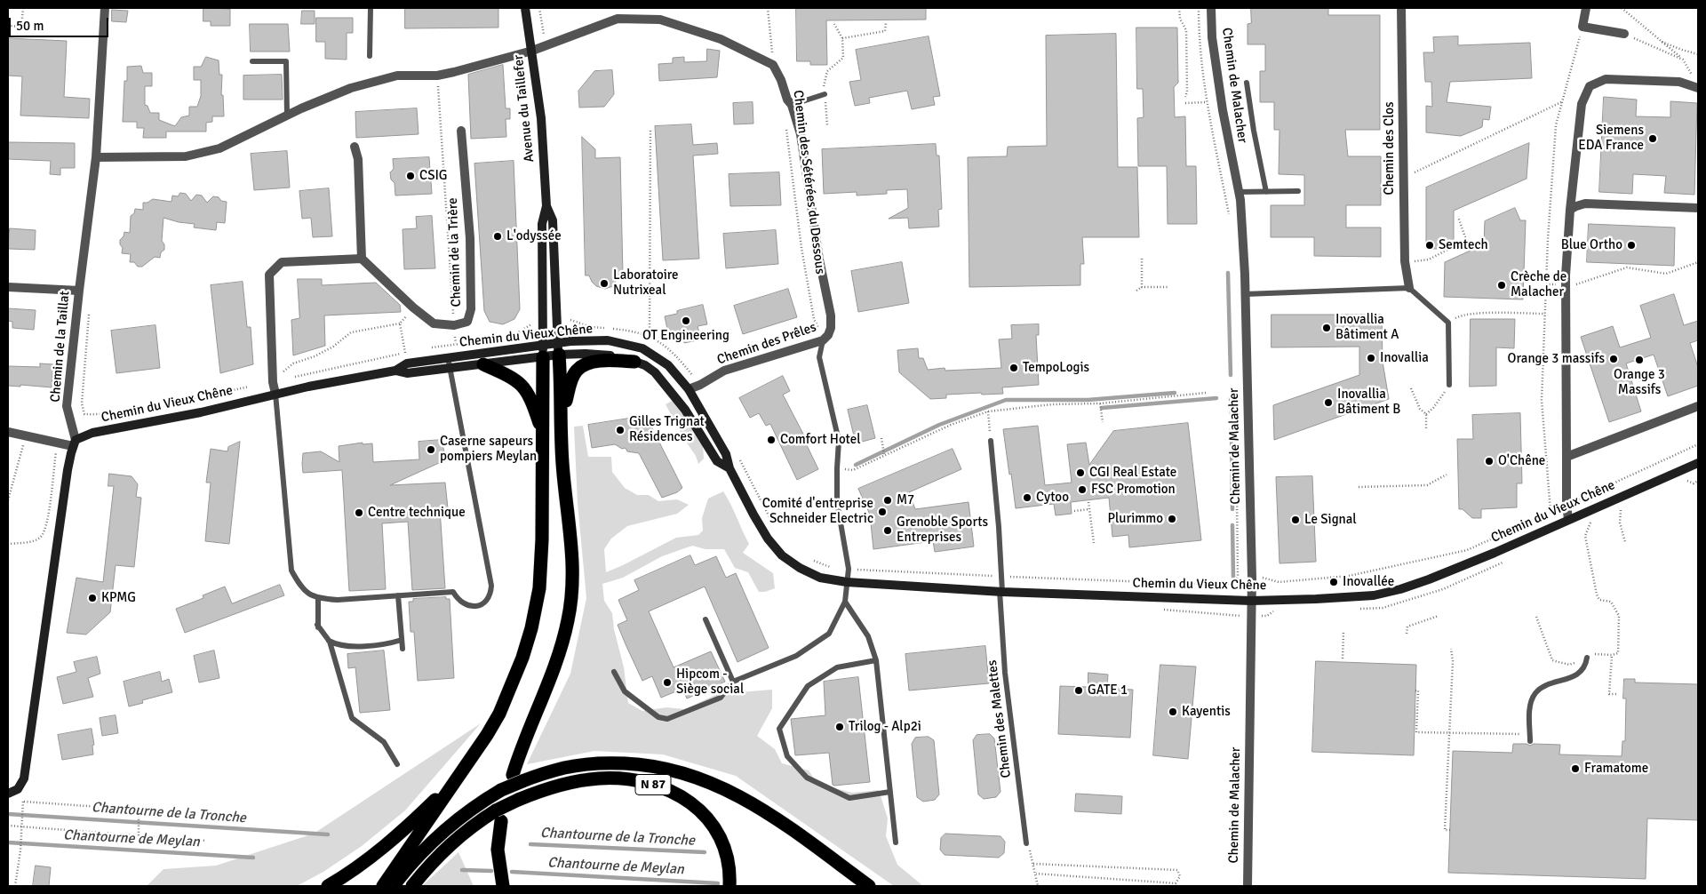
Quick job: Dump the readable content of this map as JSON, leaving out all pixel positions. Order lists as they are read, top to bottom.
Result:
{
  "streets": {
    "highway": ["N 87"],
    "main road": ["Avenue du Taillefer", "Chemin du Vieux Chêne", "Chemin de la Taillat"],
    "street": [
      "Chemin de Malacher",
      "Chemin des Clos",
      "Chemin des Sétérées du Dessous",
      "Chemin de la Trière",
      "Chemin des Prêles"
    ],
    "lane": ["Chemin des Malettes"]
  },
  "crossings": [
    ["Chemin de Malacher", "Chemin du Vieux Chêne"],
    ["Avenue du Taillefer", "Chemin du Vieux Chêne"],
    ["Chemin des Sétérées du Dessous", "Chemin des Prêles"],
    ["Chemin du Vieux Chêne", "Chemin des Prêles"],
    ["Chemin du Vieux Chêne", "Chemin de la Taillat"],
    ["Chemin du Vieux Chêne", "Chemin des Malettes"]
  ],
  "water": ["Chantourne de la Tronche", "Chantourne de Meylan"],
  "places": [
    "Siemens EDA France",
    "CSIG",
    "L'odyssée",
    "Semtech",
    "Blue Ortho",
    "Laboratoire Nutrixeal",
    "Crèche de Malacher",
    "OT Engineering",
    "Inovallia Bâtiment A",
    "Inovallia",
    "Orange 3 massifs",
    "Orange 3 Massifs",
    "TempoLogis",
    "Inovallia Bâtiment B",
    "Gilles Trignat Résidences",
    "Comfort Hotel",
    "Caserne sapeurs pompiers Meylan",
    "O'Chêne",
    "CGI Real Estate",
    "FSC Promotion",
    "Cytoo",
    "M7",
    "Comité d'entreprise Schneider Electric",
    "Centre technique",
    "Plurimmo",
    "Le Signal",
    "Grenoble Sports Entreprises",
    "Inovallée",
    "KPMG",
    "Hipcom - Siège social",
    "GATE 1",
    "Kayentis",
    "Trilog - Alp2i",
    "Framatome"
  ],
  "scale_bar": "50 m"
}
